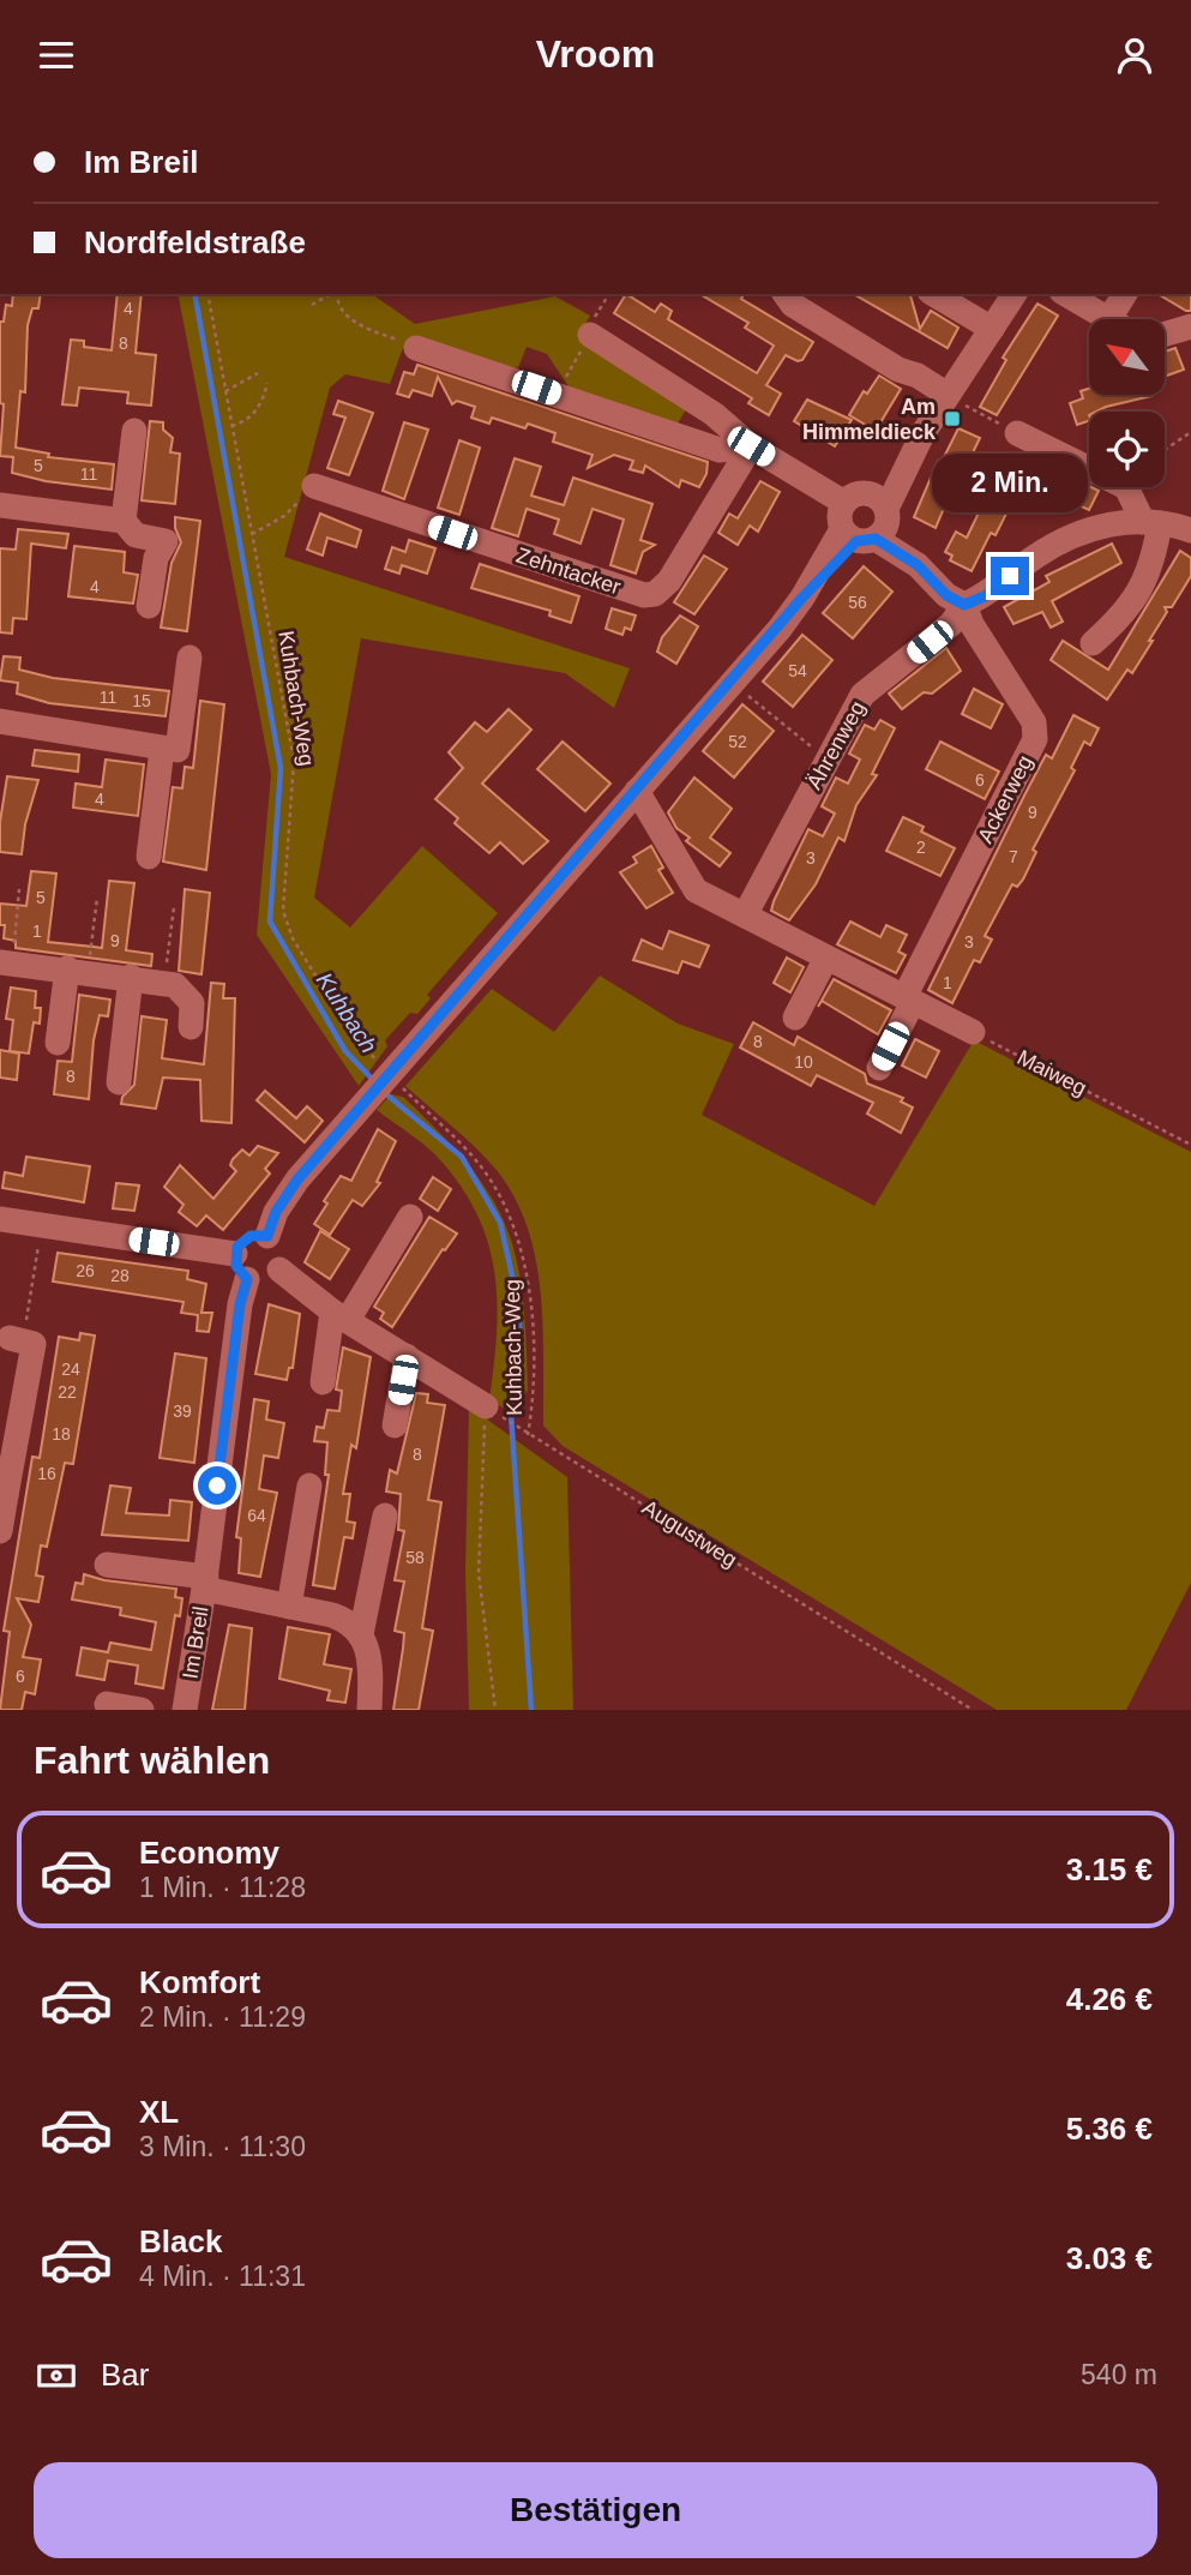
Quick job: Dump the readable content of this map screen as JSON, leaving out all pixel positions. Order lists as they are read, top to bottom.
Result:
{
  "streets": {
    "street": [
      "Zehntacker",
      "Ährenweg",
      "Ackerweg",
      "Im Breil"
    ],
    "path": ["Kuhbach-Weg", "Maiweg", "Augustweg"]
  },
  "crossings": [
    ["Kuhbach-Weg", "Augustweg"],
    ["Ährenweg", "Ackerweg"]
  ],
  "water": ["Kuhbach"],
  "places": {
    "transit": ["Am Himmeldieck"]
  },
  "house_numbers": [
    "4",
    "8",
    "5",
    "11",
    "4",
    "56",
    "54",
    "11",
    "15",
    "52",
    "6",
    "4",
    "9",
    "2",
    "7",
    "3",
    "5",
    "1",
    "9",
    "3",
    "1",
    "8",
    "10",
    "8",
    "26",
    "28",
    "24",
    "22",
    "39",
    "18",
    "8",
    "16",
    "64",
    "58",
    "6"
  ],
  "north": "top left",
  "page": {
    "header": "Vroom",
    "banner": ["Im Breil", "Nordfeldstraße"],
    "bubble": "2 Min.",
    "heading": "Fahrt wählen",
    "list": [
      {
        "name": "Economy",
        "note": "1 Min. · 11:28",
        "value": "3.15 €"
      },
      {
        "name": "Komfort",
        "note": "2 Min. · 11:29",
        "value": "4.26 €"
      },
      {
        "name": "XL",
        "note": "3 Min. · 11:30",
        "value": "5.36 €"
      },
      {
        "name": "Black",
        "note": "4 Min. · 11:31",
        "value": "3.03 €"
      }
    ],
    "pay": ["Bar", "540 m"],
    "buttons": "Bestätigen"
  }
}
